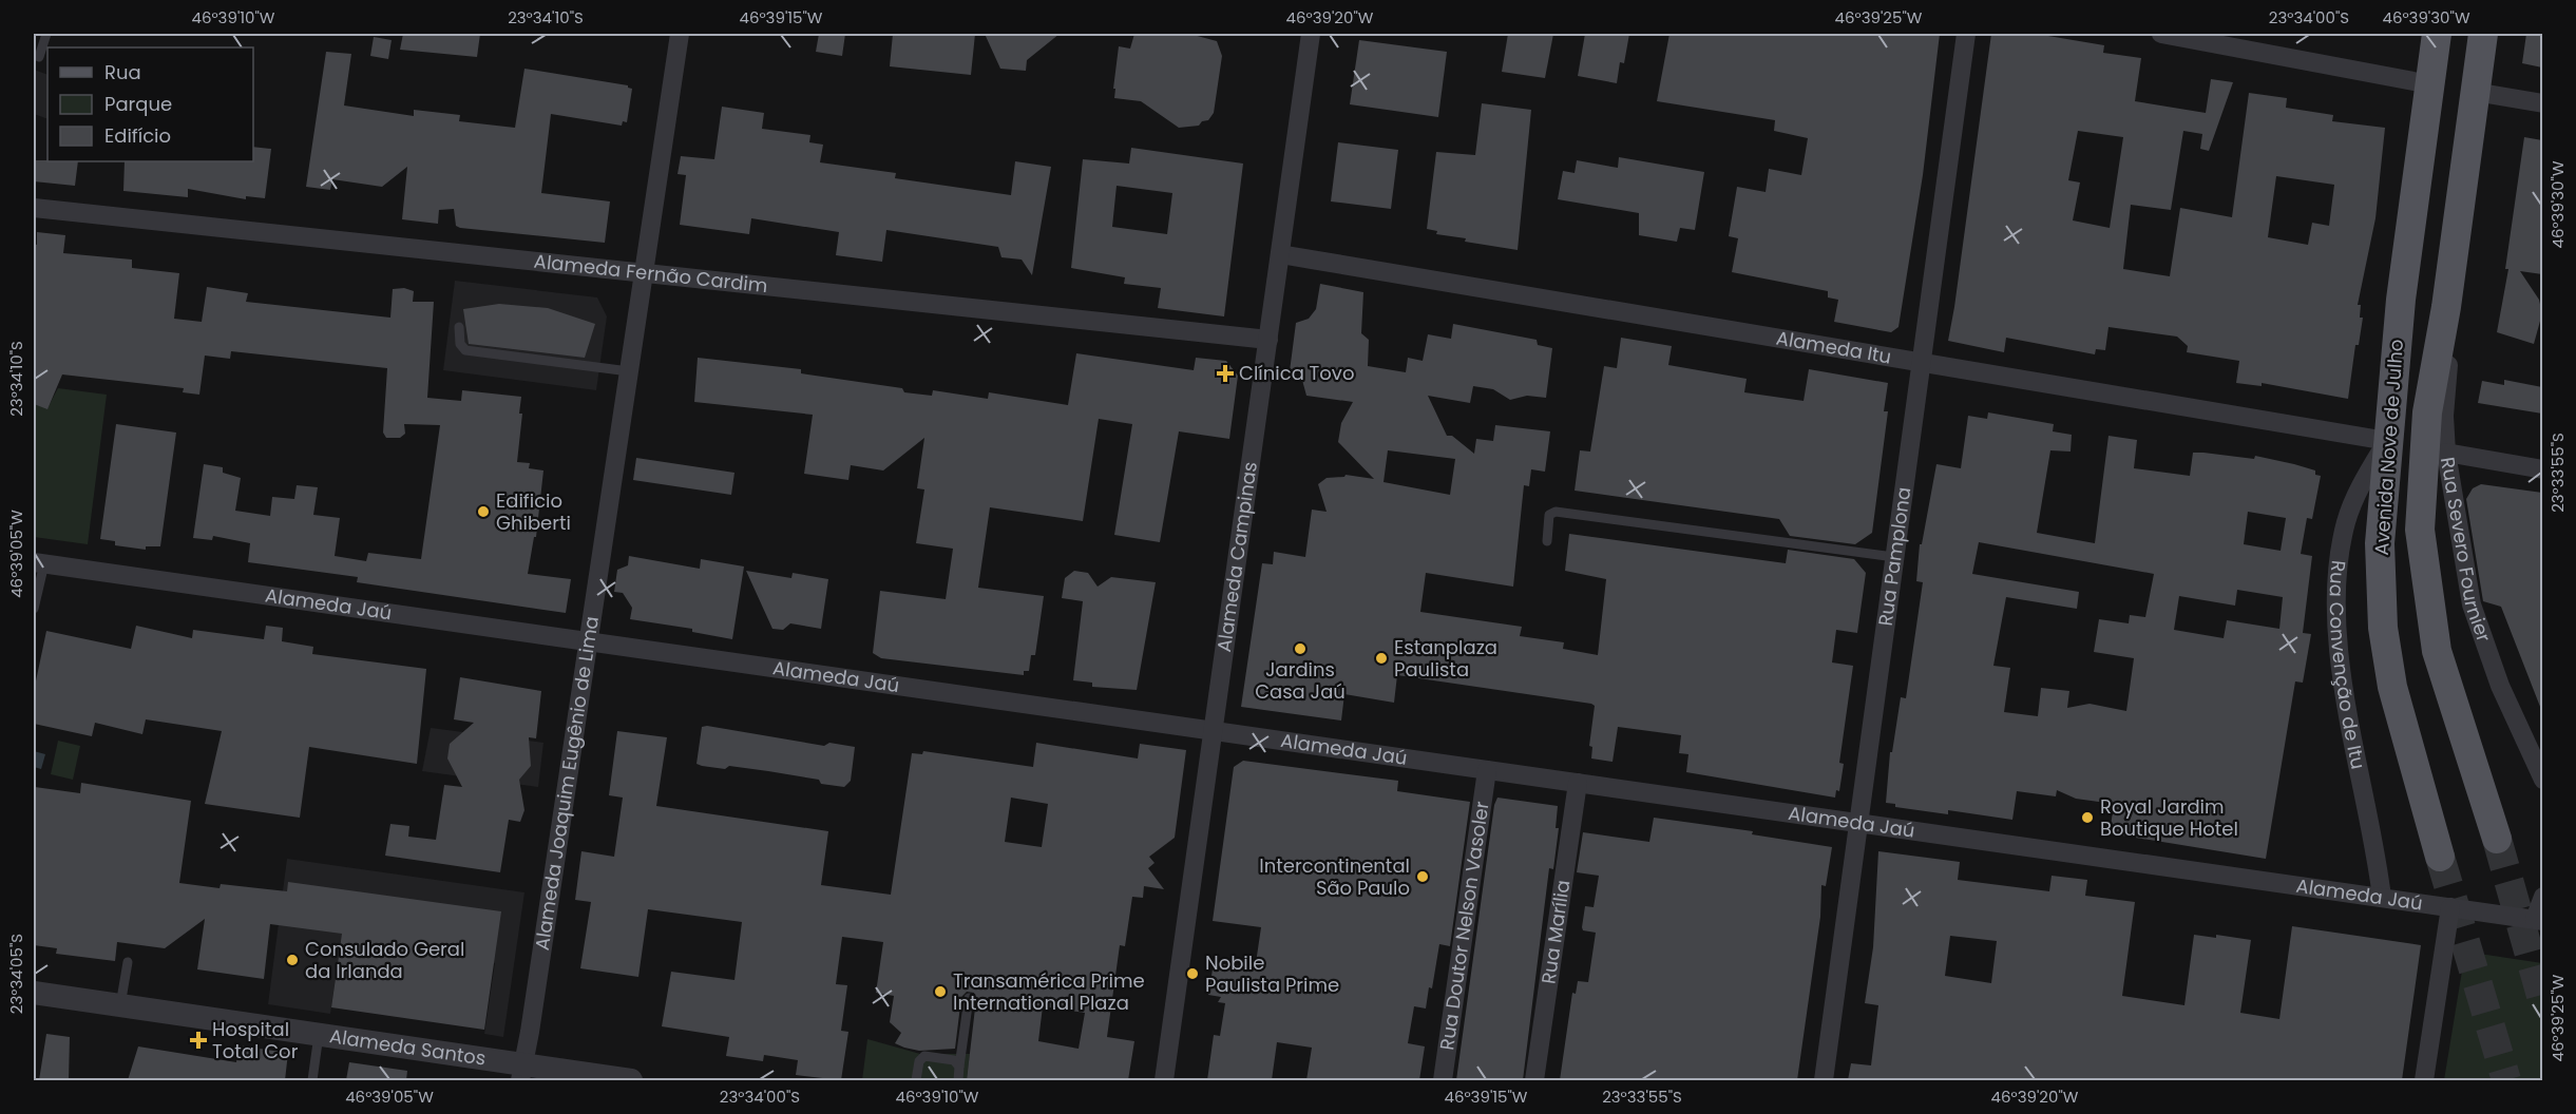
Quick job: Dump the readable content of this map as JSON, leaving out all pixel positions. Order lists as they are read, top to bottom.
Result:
{
  "streets": {
    "main road": ["Avenida Nove de Julho"],
    "street": [
      "Alameda Fernão Cardim",
      "Alameda Itu",
      "Rua Severo Fournier",
      "Alameda Campinas",
      "Rua Pamplona",
      "Alameda Jaú",
      "Rua Convenção de Itu",
      "Alameda Joaquim Eugênio de Lima",
      "Rua Doutor Nelson Vasoler",
      "Rua Marília",
      "Alameda Santos"
    ]
  },
  "crossings": [
    ["Alameda Fernão Cardim", "Alameda Campinas"],
    ["Alameda Fernão Cardim", "Alameda Joaquim Eugênio de Lima"],
    ["Alameda Itu", "Avenida Nove de Julho"],
    ["Alameda Itu", "Alameda Campinas"],
    ["Alameda Itu", "Rua Pamplona"],
    ["Alameda Itu", "Rua Convenção de Itu"],
    ["Avenida Nove de Julho", "Rua Severo Fournier"],
    ["Avenida Nove de Julho", "Rua Convenção de Itu"],
    ["Alameda Campinas", "Alameda Jaú"],
    ["Rua Pamplona", "Alameda Jaú"],
    ["Alameda Jaú", "Rua Convenção de Itu"],
    ["Alameda Jaú", "Alameda Joaquim Eugênio de Lima"],
    ["Alameda Jaú", "Rua Doutor Nelson Vasoler"],
    ["Alameda Jaú", "Rua Marília"],
    ["Alameda Joaquim Eugênio de Lima", "Alameda Santos"]
  ],
  "places": {
    "health": ["Clínica Tovo", "Hospital Total Cor"],
    "other": [
      "Edificio Ghiberti",
      "Jardins Casa Jaú",
      "Estanplaza Paulista",
      "Royal Jardim Boutique Hotel",
      "Intercontinental São Paulo",
      "Consulado Geral da Irlanda",
      "Nobile Paulista Prime",
      "Transamérica Prime International Plaza"
    ]
  },
  "legend": ["Rua", "Parque", "Edifício"],
  "coordinates": [
    "46°39'10\"W",
    "23°34'10\"S",
    "46°39'15\"W",
    "46°39'20\"W",
    "46°39'25\"W",
    "23°34'00\"S",
    "46°39'30\"W",
    "23°33'55\"S",
    "46°39'05\"W",
    "23°34'05\"S"
  ]
}
